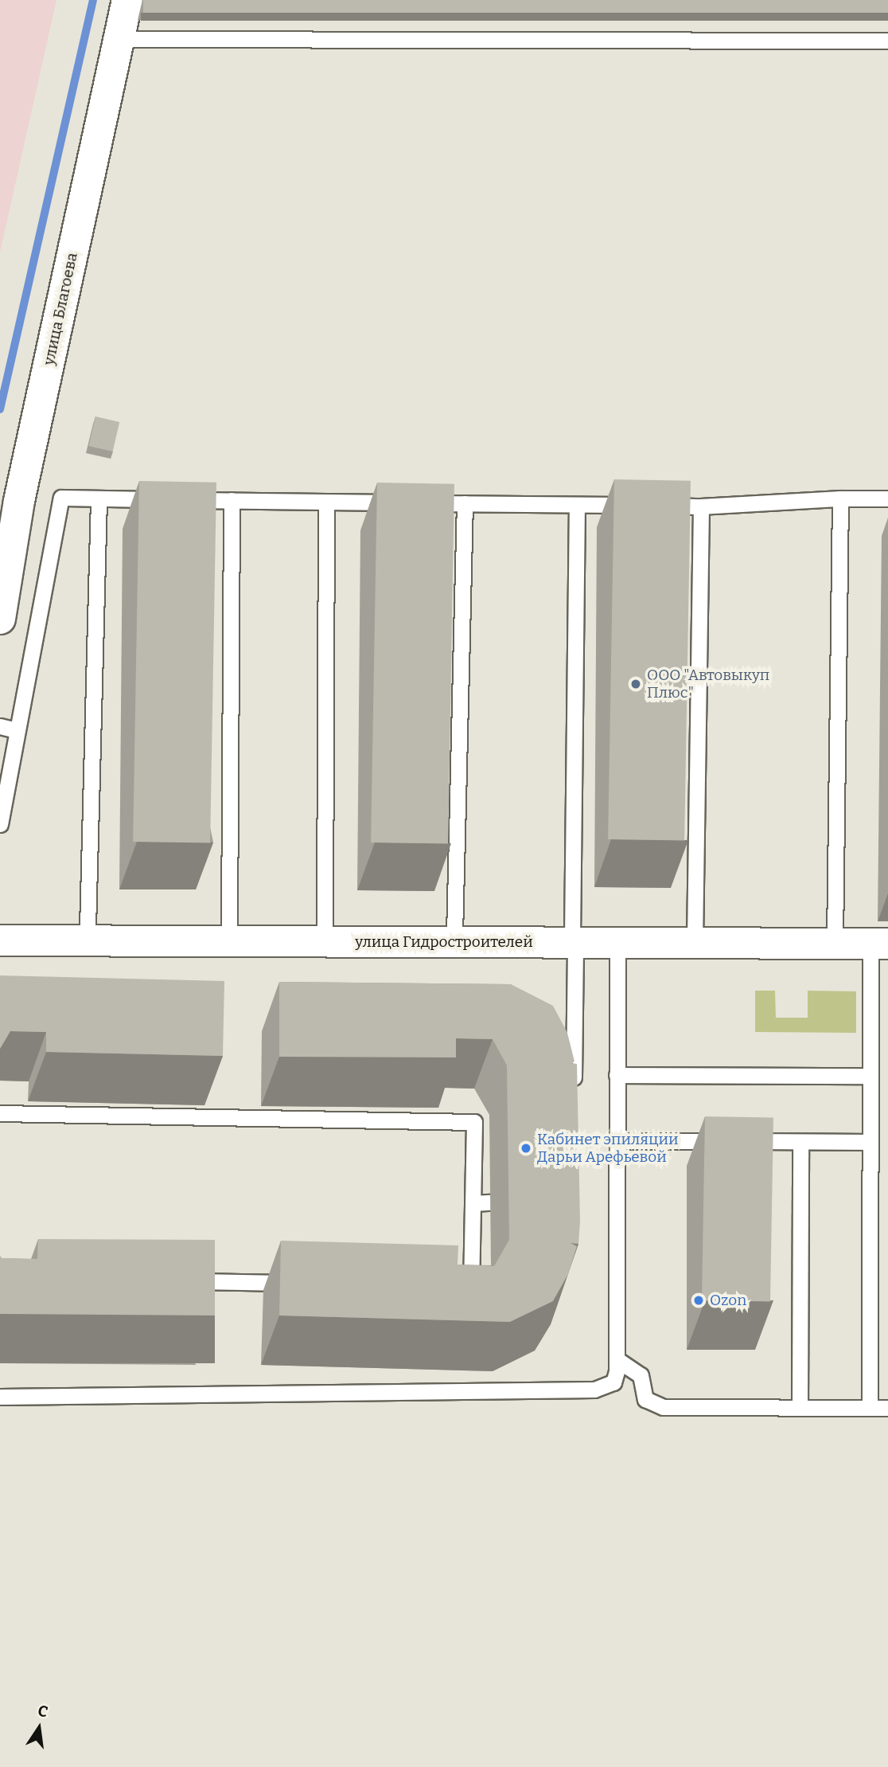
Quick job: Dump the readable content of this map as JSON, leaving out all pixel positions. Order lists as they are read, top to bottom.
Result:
{
  "streets": {
    "street": ["улица Благоева", "улица Гидростроителей"]
  },
  "places": ["ООО \"Автовыкуп Плюс\"", "Кабинет эпиляции Дарьи Арефьевой", "Ozon"],
  "north": "top"
}
